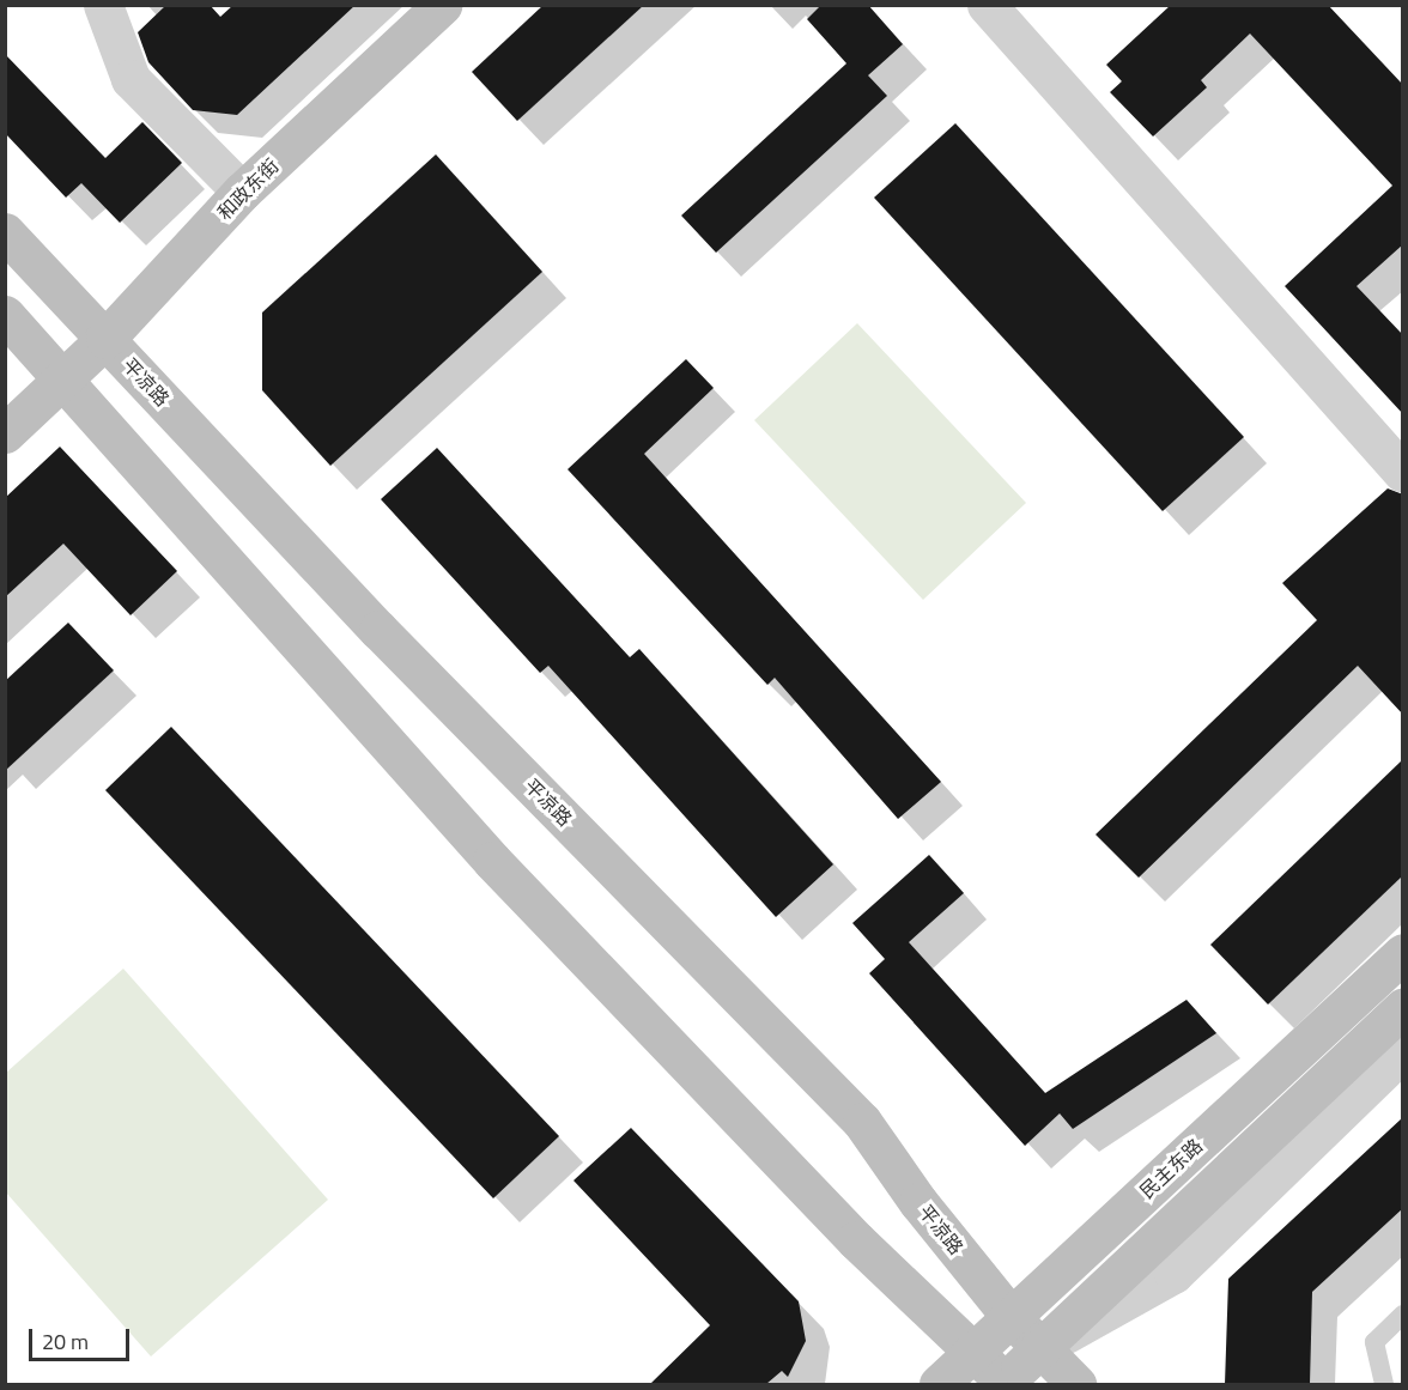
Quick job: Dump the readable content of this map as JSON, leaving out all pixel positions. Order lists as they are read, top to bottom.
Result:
{
  "streets": {
    "street": ["和政东街", "平凉路", "民主东路"]
  },
  "crossings": [
    ["和政东街", "平凉路"],
    ["平凉路", "民主东路"]
  ],
  "scale_bar": "20 m"
}
